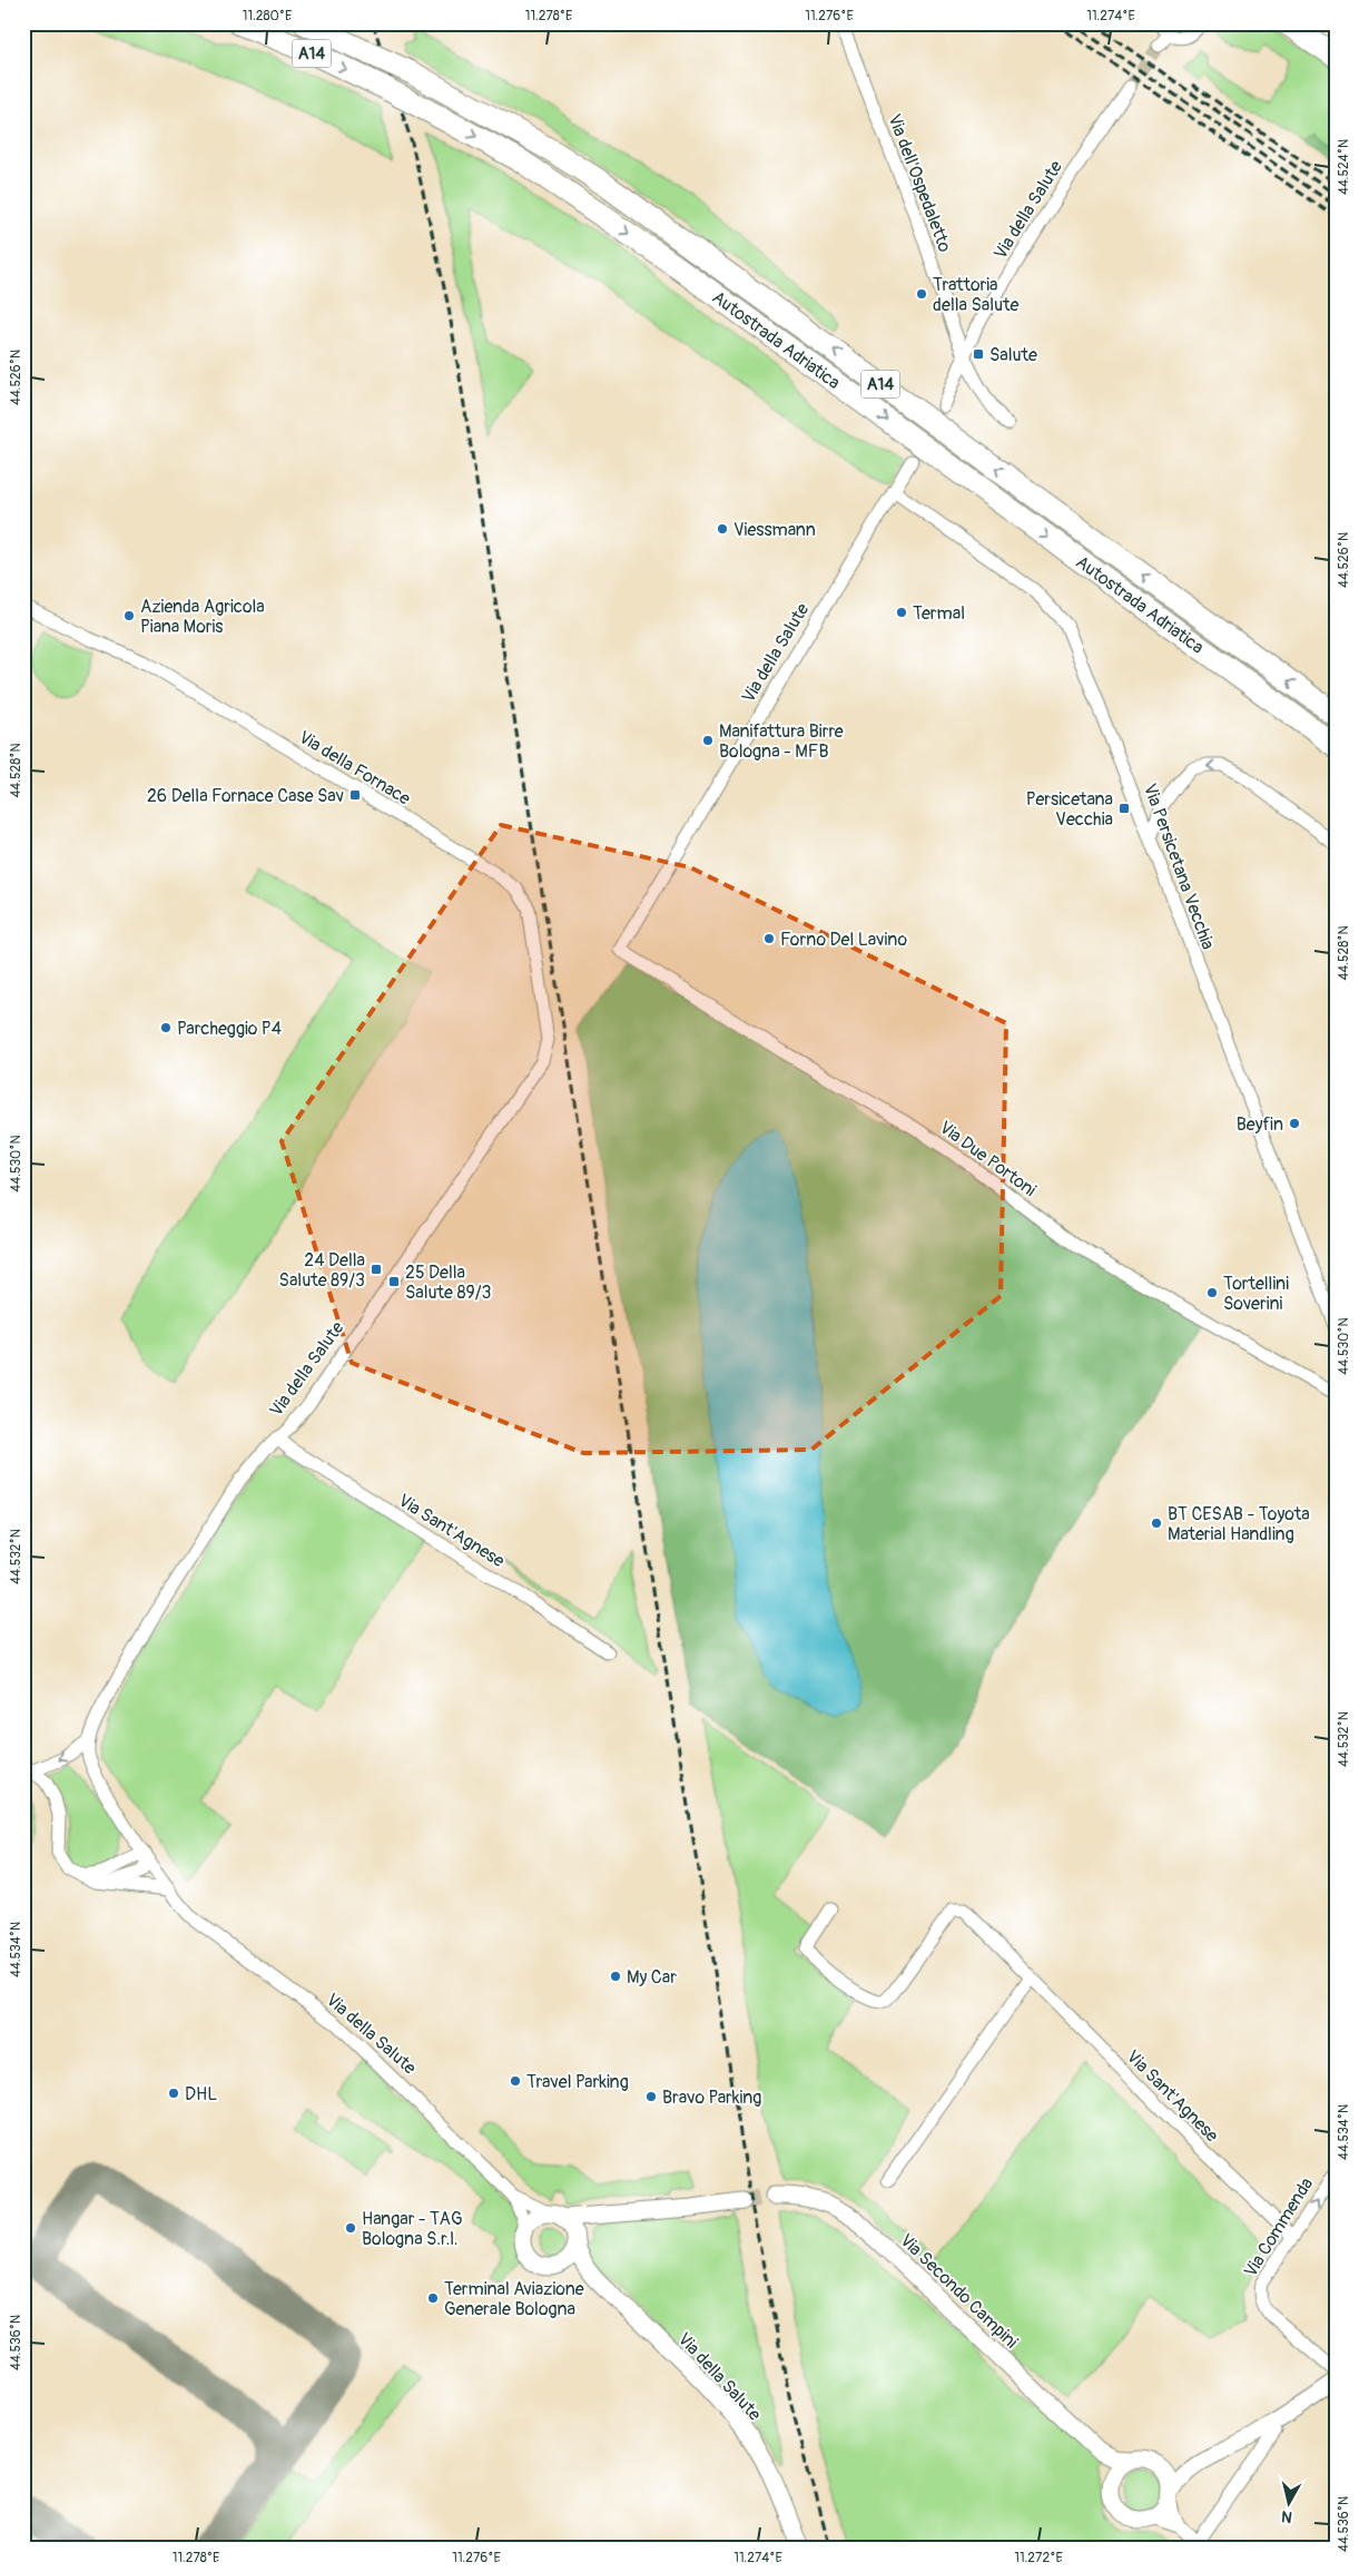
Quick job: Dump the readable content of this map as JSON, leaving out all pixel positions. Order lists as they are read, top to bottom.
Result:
{
  "streets": {
    "highway": ["A14", "Autostrada Adriatica"],
    "street": [
      "Via dell'Ospedaletto",
      "Via della Salute",
      "Via della Fornace",
      "Via Persicetana Vecchia",
      "Via Due Portoni",
      "Via Sant'Agnese",
      "Via Commenda",
      "Via Secondo Campini"
    ]
  },
  "crossings": [
    ["Via dell'Ospedaletto", "Via della Salute"],
    ["Via della Salute", "Via della Fornace"],
    ["Via della Salute", "Via Persicetana Vecchia"],
    ["Via della Salute", "Via Due Portoni"],
    ["Via della Salute", "Via Sant'Agnese"],
    ["Via Sant'Agnese", "Via Commenda"]
  ],
  "places": {
    "other": [
      "Trattoria della Salute",
      "Viessmann",
      "Termal",
      "Azienda Agricola Piana Moris",
      "Manifattura Birre Bologna - MFB",
      "Forno Del Lavino",
      "Parcheggio P4",
      "Beyfin",
      "Tortellini Soverini",
      "BT CESAB - Toyota Material Handling",
      "My Car",
      "Travel Parking",
      "DHL",
      "Bravo Parking",
      "Hangar - TAG Bologna S.r.l.",
      "Terminal Aviazione Generale Bologna"
    ],
    "transit": [
      "Salute",
      "26 Della Fornace Case Sav",
      "Persicetana Vecchia",
      "24 Della Salute 89/3",
      "25 Della Salute 89/3"
    ]
  },
  "north": "bottom",
  "coordinates": [
    "11.280°E",
    "11.278°E",
    "11.276°E",
    "11.274°E",
    "44.524°N",
    "44.526°N",
    "44.528°N",
    "44.530°N",
    "44.532°N",
    "44.534°N",
    "44.536°N",
    "11.272°E"
  ]
}
